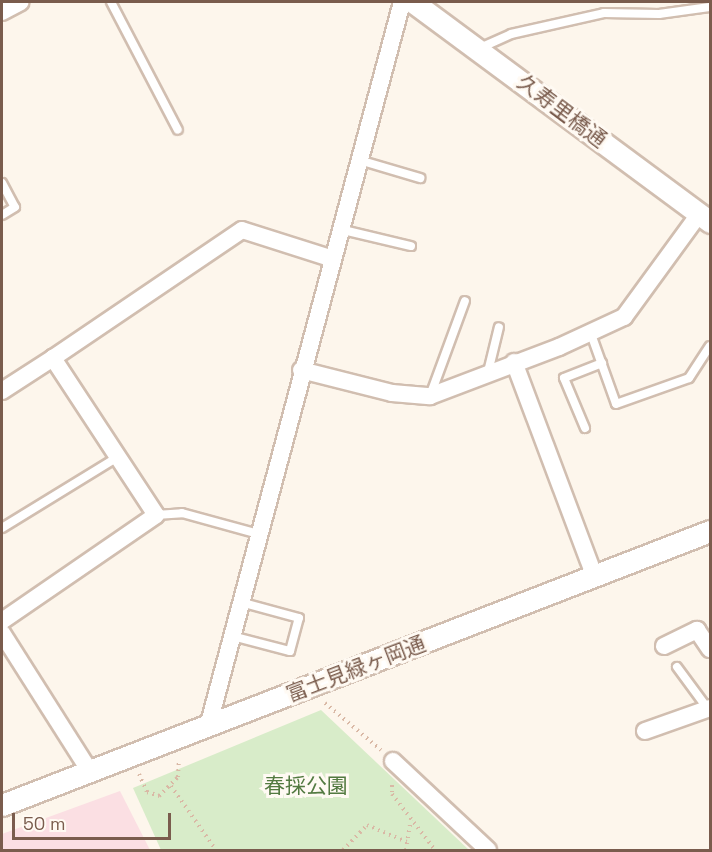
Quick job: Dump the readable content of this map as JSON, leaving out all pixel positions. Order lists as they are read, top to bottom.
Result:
{
  "streets": {
    "street": ["久寿里橋通", "富士見緑ヶ岡通"]
  },
  "parks": ["春採公園"],
  "scale_bar": "50 m"
}
